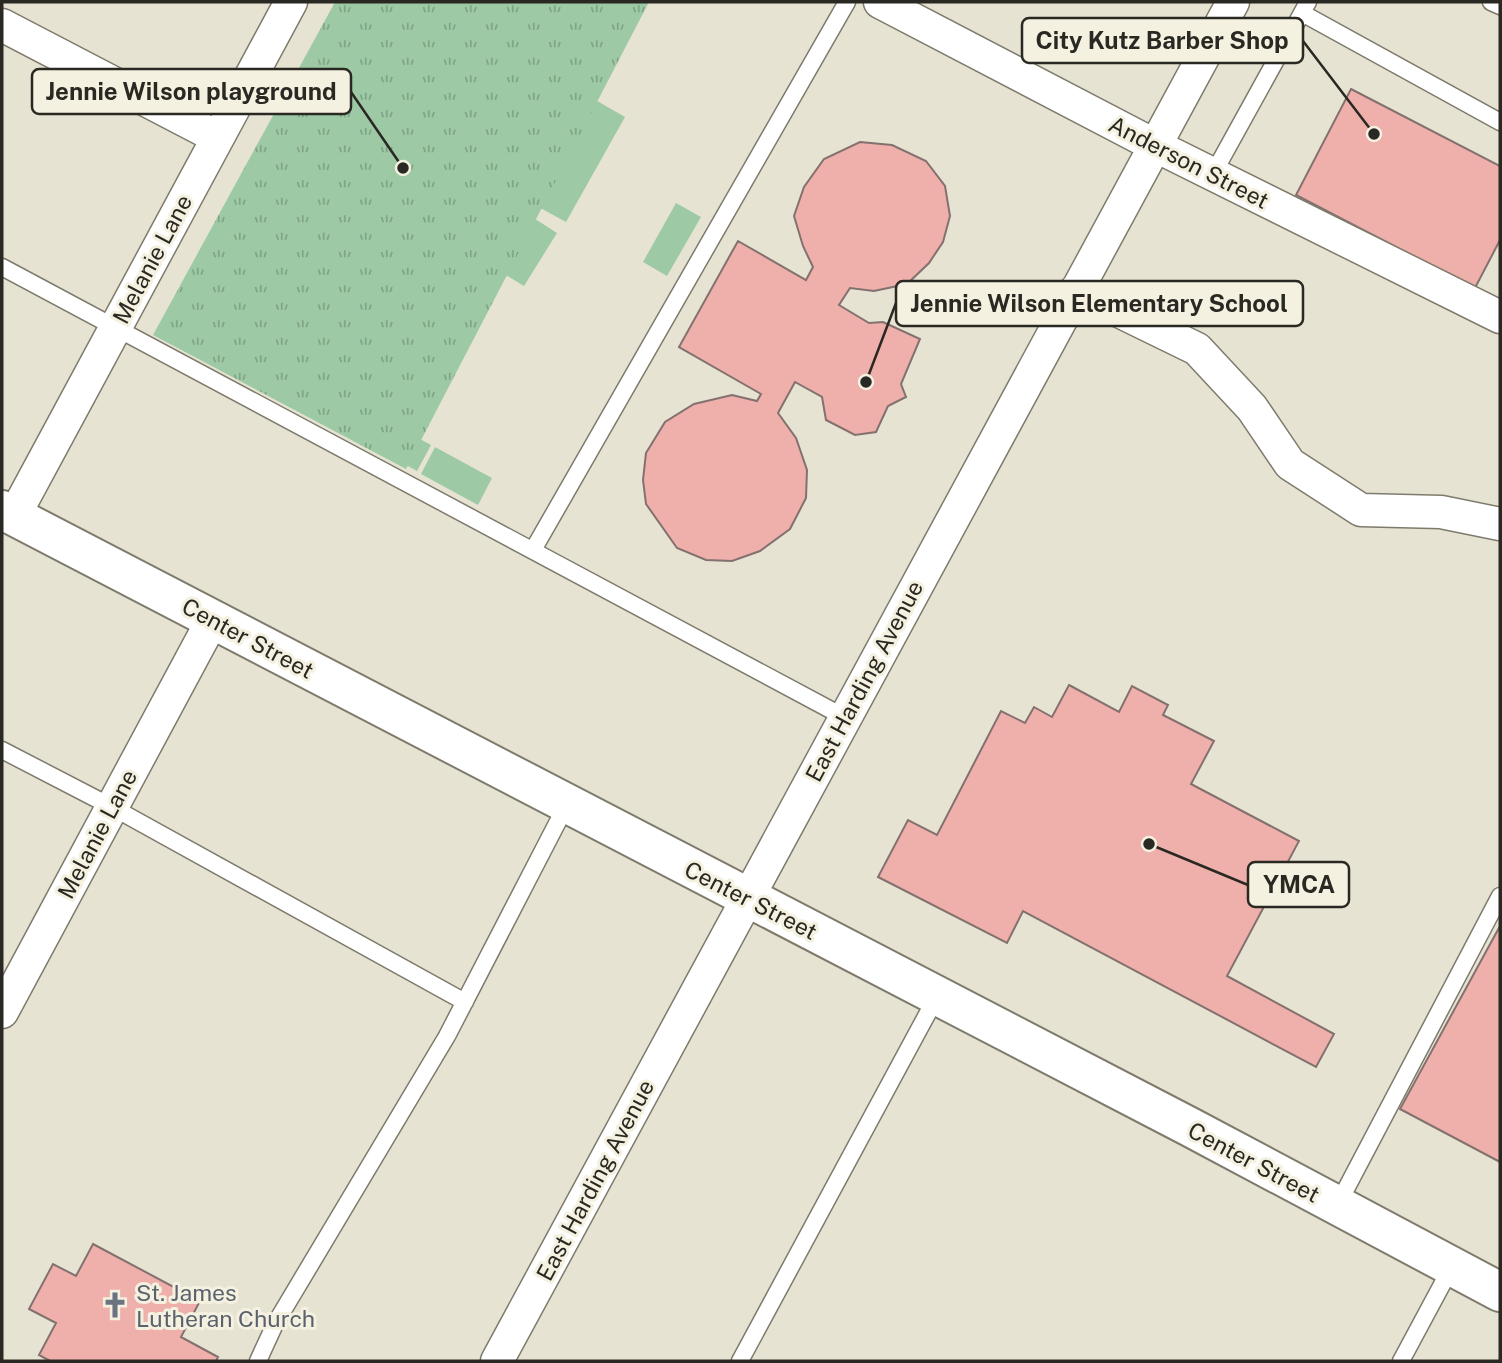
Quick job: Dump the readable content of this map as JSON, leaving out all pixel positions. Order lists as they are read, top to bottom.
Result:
{
  "streets": {
    "street": [
      "Anderson Street",
      "Melanie Lane",
      "Center Street",
      "East Harding Avenue"
    ]
  },
  "crossings": [
    ["Anderson Street", "East Harding Avenue"],
    ["Melanie Lane", "Center Street"],
    ["Center Street", "East Harding Avenue"]
  ],
  "places": {
    "other": [
      "City Kutz Barber Shop",
      "Jennie Wilson playground",
      "Jennie Wilson Elementary School",
      "YMCA"
    ],
    "church": ["St. James Lutheran Church"]
  }
}
